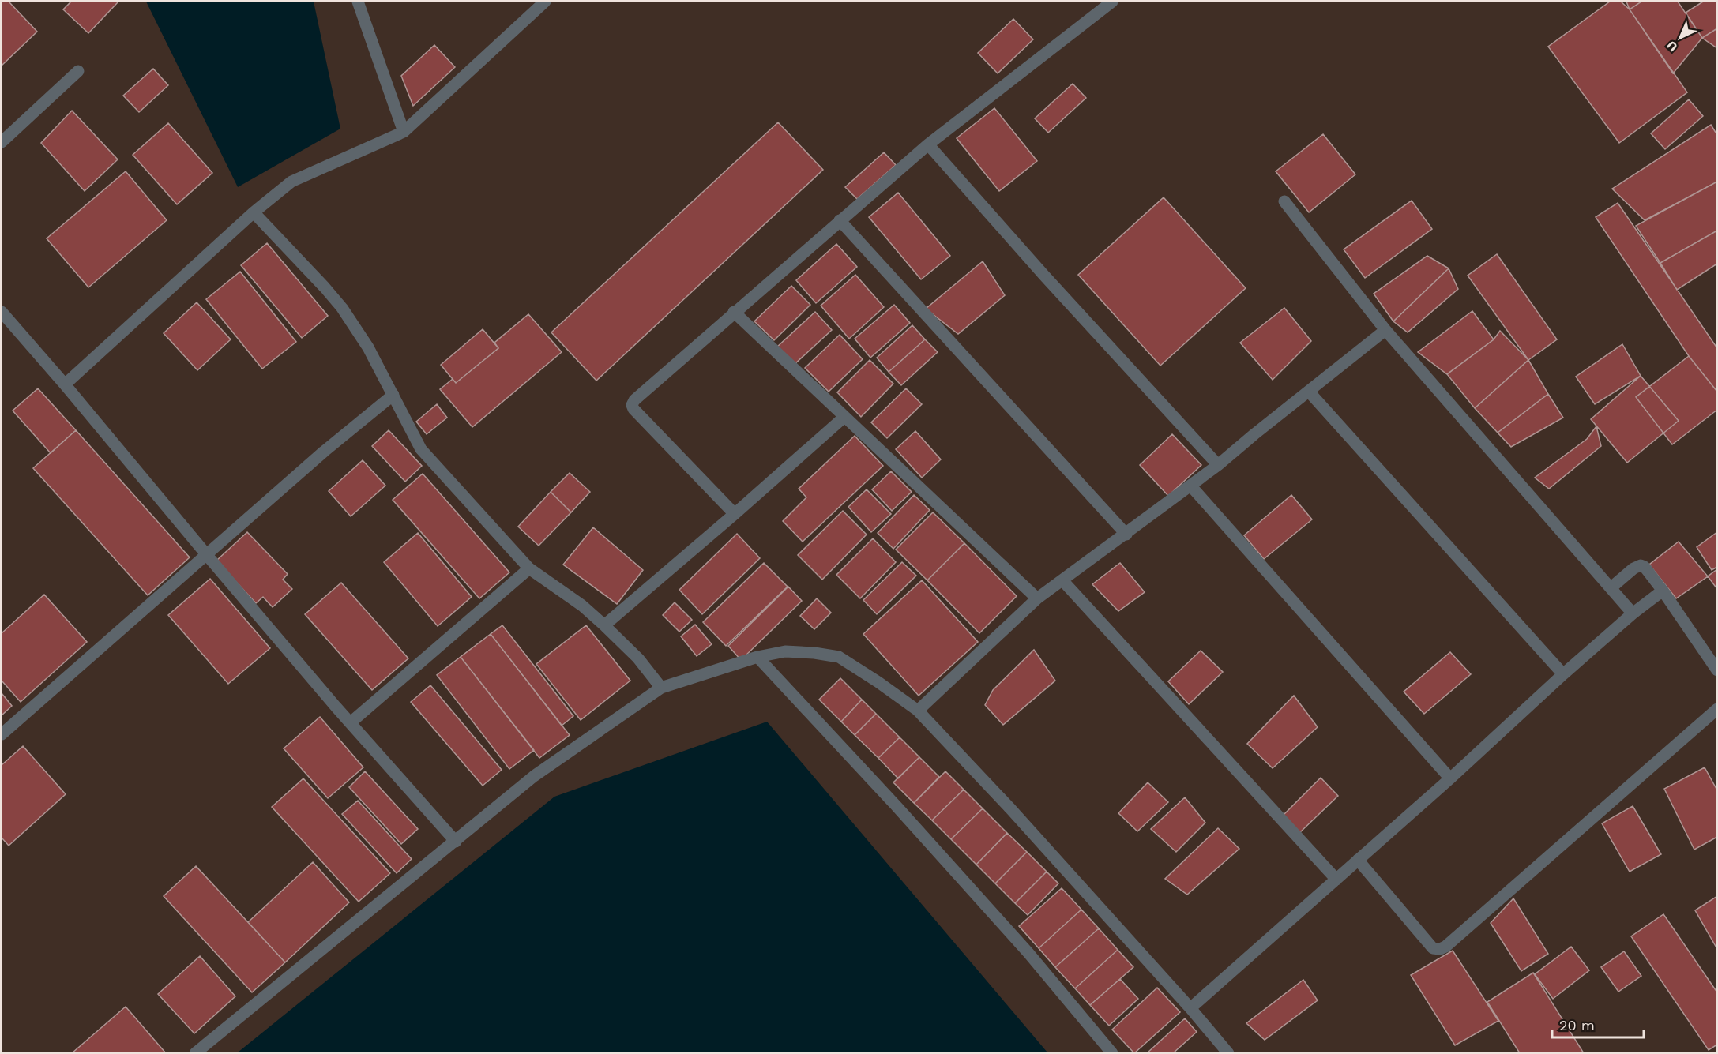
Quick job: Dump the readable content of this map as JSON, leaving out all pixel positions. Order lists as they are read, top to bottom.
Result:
{
  "scale_bar": "20 m",
  "north": "bottom left"
}
